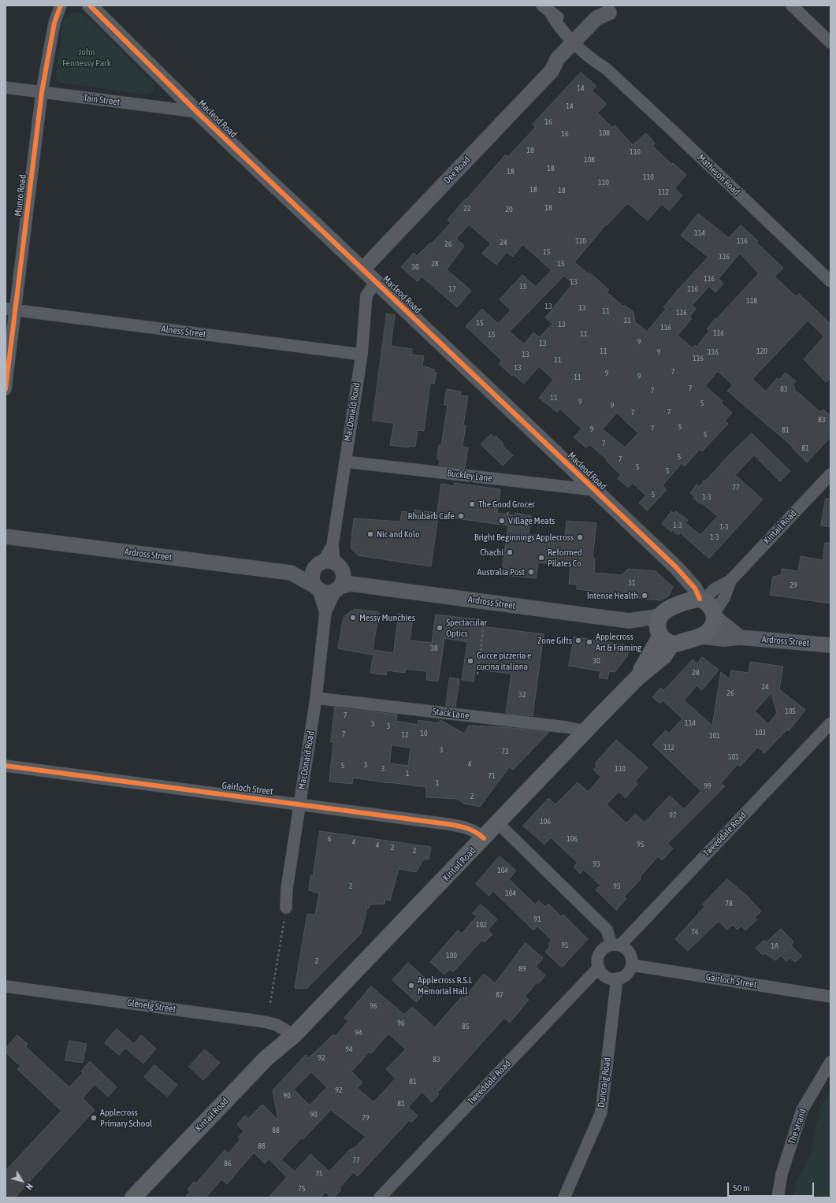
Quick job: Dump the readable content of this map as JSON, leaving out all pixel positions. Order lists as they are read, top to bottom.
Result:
{
  "streets": {
    "main road": ["Kintail Road"],
    "street": [
      "Tain Street",
      "Macleod Road",
      "Dee Road",
      "Matheson Road",
      "Munro Road",
      "Alness Street",
      "MacDonald Road",
      "Buckley Lane",
      "Ardross Street",
      "Stack Lane",
      "Gairloch Street",
      "Tweeddale Road",
      "Glenelg Street",
      "Duncraig Road",
      "The Strand"
    ]
  },
  "crossings": [
    ["Tain Street", "Macleod Road"],
    ["Tain Street", "Munro Road"],
    ["Macleod Road", "Dee Road"],
    ["Macleod Road", "MacDonald Road"],
    ["Macleod Road", "Buckley Lane"],
    ["Macleod Road", "Kintail Road"],
    ["Dee Road", "Matheson Road"],
    ["Munro Road", "Alness Street"],
    ["Alness Street", "MacDonald Road"],
    ["MacDonald Road", "Buckley Lane"],
    ["MacDonald Road", "Ardross Street"],
    ["MacDonald Road", "Stack Lane"],
    ["MacDonald Road", "Gairloch Street"],
    ["Kintail Road", "Ardross Street"],
    ["Kintail Road", "Stack Lane"],
    ["Kintail Road", "Gairloch Street"],
    ["Kintail Road", "Glenelg Street"],
    ["Gairloch Street", "Tweeddale Road"],
    ["Gairloch Street", "Duncraig Road"],
    ["Tweeddale Road", "Duncraig Road"]
  ],
  "parks": ["John Fennessy Park"],
  "places": [
    "The Good Grocer",
    "Rhubarb Cafe",
    "Village Meats",
    "Nic and Kolo",
    "Bright Beginnings Applecross",
    "Chachi",
    "Reformed Pilates Co",
    "Australia Post",
    "Intense Health",
    "Messy Munchies",
    "Spectacular Optics",
    "Zone Gifts",
    "Applecross Art & Framing",
    "Gucce pizzeria e cucina italiana",
    "Applecross R.S.L Memorial Hall",
    "Applecross Primary School"
  ],
  "house_numbers": [
    "14",
    "14",
    "16",
    "108",
    "16",
    "18",
    "110",
    "108",
    "18",
    "18",
    "110",
    "110",
    "18",
    "18",
    "112",
    "18",
    "22",
    "20",
    "114",
    "110",
    "116",
    "24",
    "26",
    "15",
    "116",
    "28",
    "15",
    "30",
    "116",
    "13",
    "15",
    "17",
    "116",
    "118",
    "13",
    "13",
    "11",
    "116",
    "11",
    "15",
    "13",
    "116",
    "116",
    "11",
    "15",
    "9",
    "13",
    "11",
    "120",
    "9",
    "116",
    "13",
    "116",
    "11",
    "13",
    "7",
    "9",
    "9",
    "11",
    "7",
    "83",
    "7",
    "11",
    "9",
    "5",
    "9",
    "7",
    "7",
    "83",
    "5",
    "7",
    "9",
    "81",
    "5",
    "7",
    "81",
    "5",
    "7",
    "5",
    "5",
    "77",
    "5",
    "1-3",
    "1-3",
    "1-3",
    "1-3",
    "31",
    "29",
    "38",
    "30",
    "28",
    "24",
    "26",
    "32",
    "105",
    "7",
    "114",
    "3",
    "3",
    "103",
    "10",
    "7",
    "12",
    "101",
    "112",
    "3",
    "73",
    "101",
    "4",
    "3",
    "5",
    "3",
    "110",
    "1",
    "71",
    "1",
    "99",
    "2",
    "97",
    "106",
    "6",
    "106",
    "4",
    "95",
    "4",
    "2",
    "2",
    "93",
    "104",
    "2",
    "93",
    "104",
    "78",
    "91",
    "102",
    "76",
    "91",
    "1A",
    "100",
    "2",
    "89",
    "87",
    "96",
    "96",
    "85",
    "94",
    "94",
    "92",
    "83",
    "81",
    "92",
    "90",
    "81",
    "90",
    "79",
    "88",
    "88",
    "77",
    "86",
    "75",
    "75"
  ],
  "scale_bar": "50 m",
  "north": "bottom right"
}
